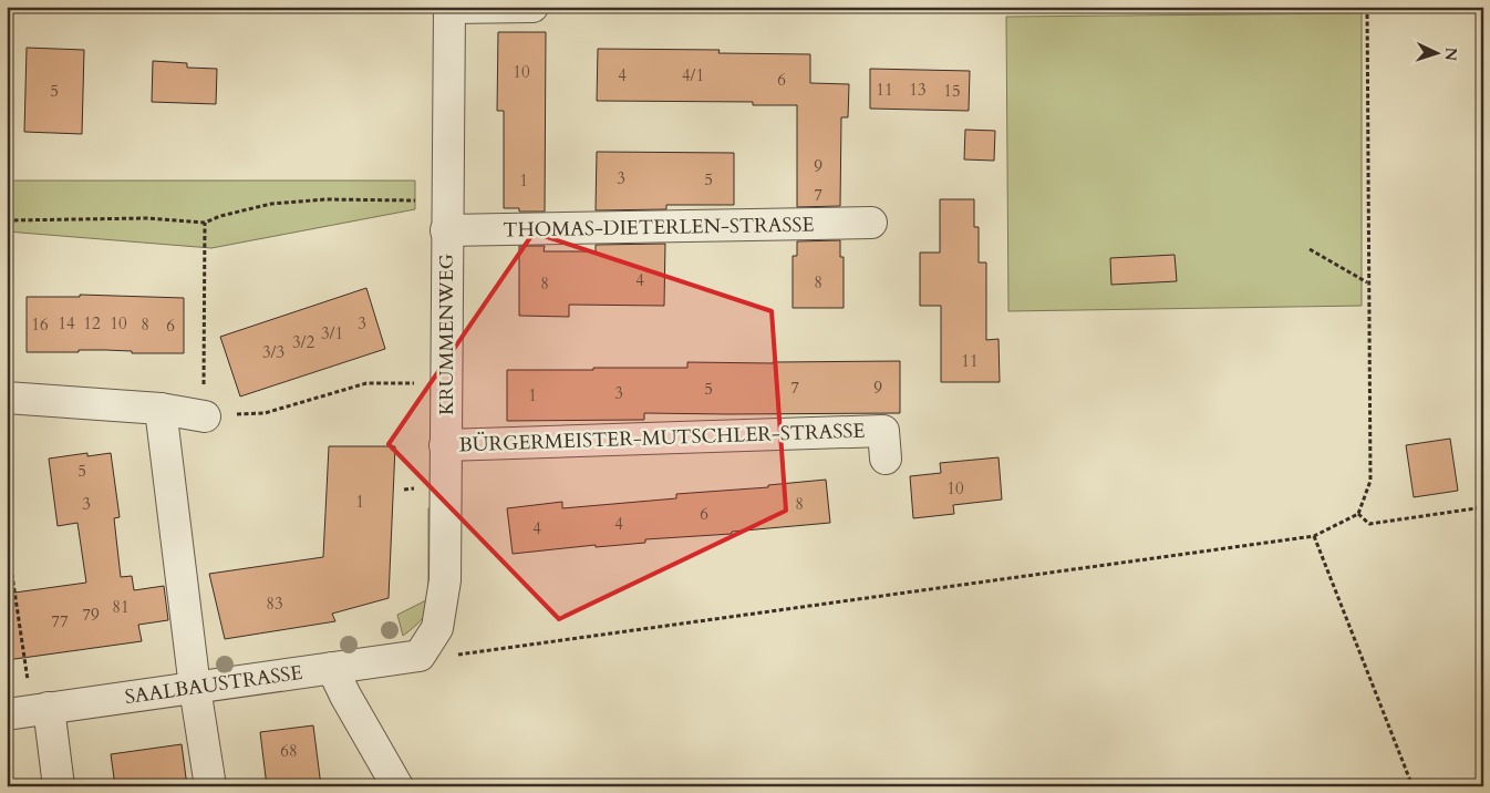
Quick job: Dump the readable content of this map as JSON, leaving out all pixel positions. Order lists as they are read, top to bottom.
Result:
{
  "streets": {
    "street": [
      "THOMAS-DIETERLEN-STRASSE",
      "KRUMMENWEG",
      "BÜRGERMEISTER-MUTSCHLER-STRASSE",
      "SAALBAUSTRASSE"
    ]
  },
  "crossings": [
    ["THOMAS-DIETERLEN-STRASSE", "KRUMMENWEG"],
    ["KRUMMENWEG", "BÜRGERMEISTER-MUTSCHLER-STRASSE"],
    ["KRUMMENWEG", "SAALBAUSTRASSE"]
  ],
  "house_numbers": [
    "10",
    "4",
    "4/1",
    "6",
    "11",
    "13",
    "5",
    "15",
    "9",
    "3",
    "5",
    "1",
    "7",
    "4",
    "8",
    "8",
    "14",
    "12",
    "10",
    "3",
    "16",
    "8",
    "6",
    "3/1",
    "3/2",
    "3/3",
    "11",
    "7",
    "9",
    "5",
    "3",
    "1",
    "5",
    "10",
    "1",
    "3",
    "8",
    "6",
    "4",
    "4",
    "83",
    "81",
    "79",
    "77",
    "68"
  ],
  "north": "right"
}
